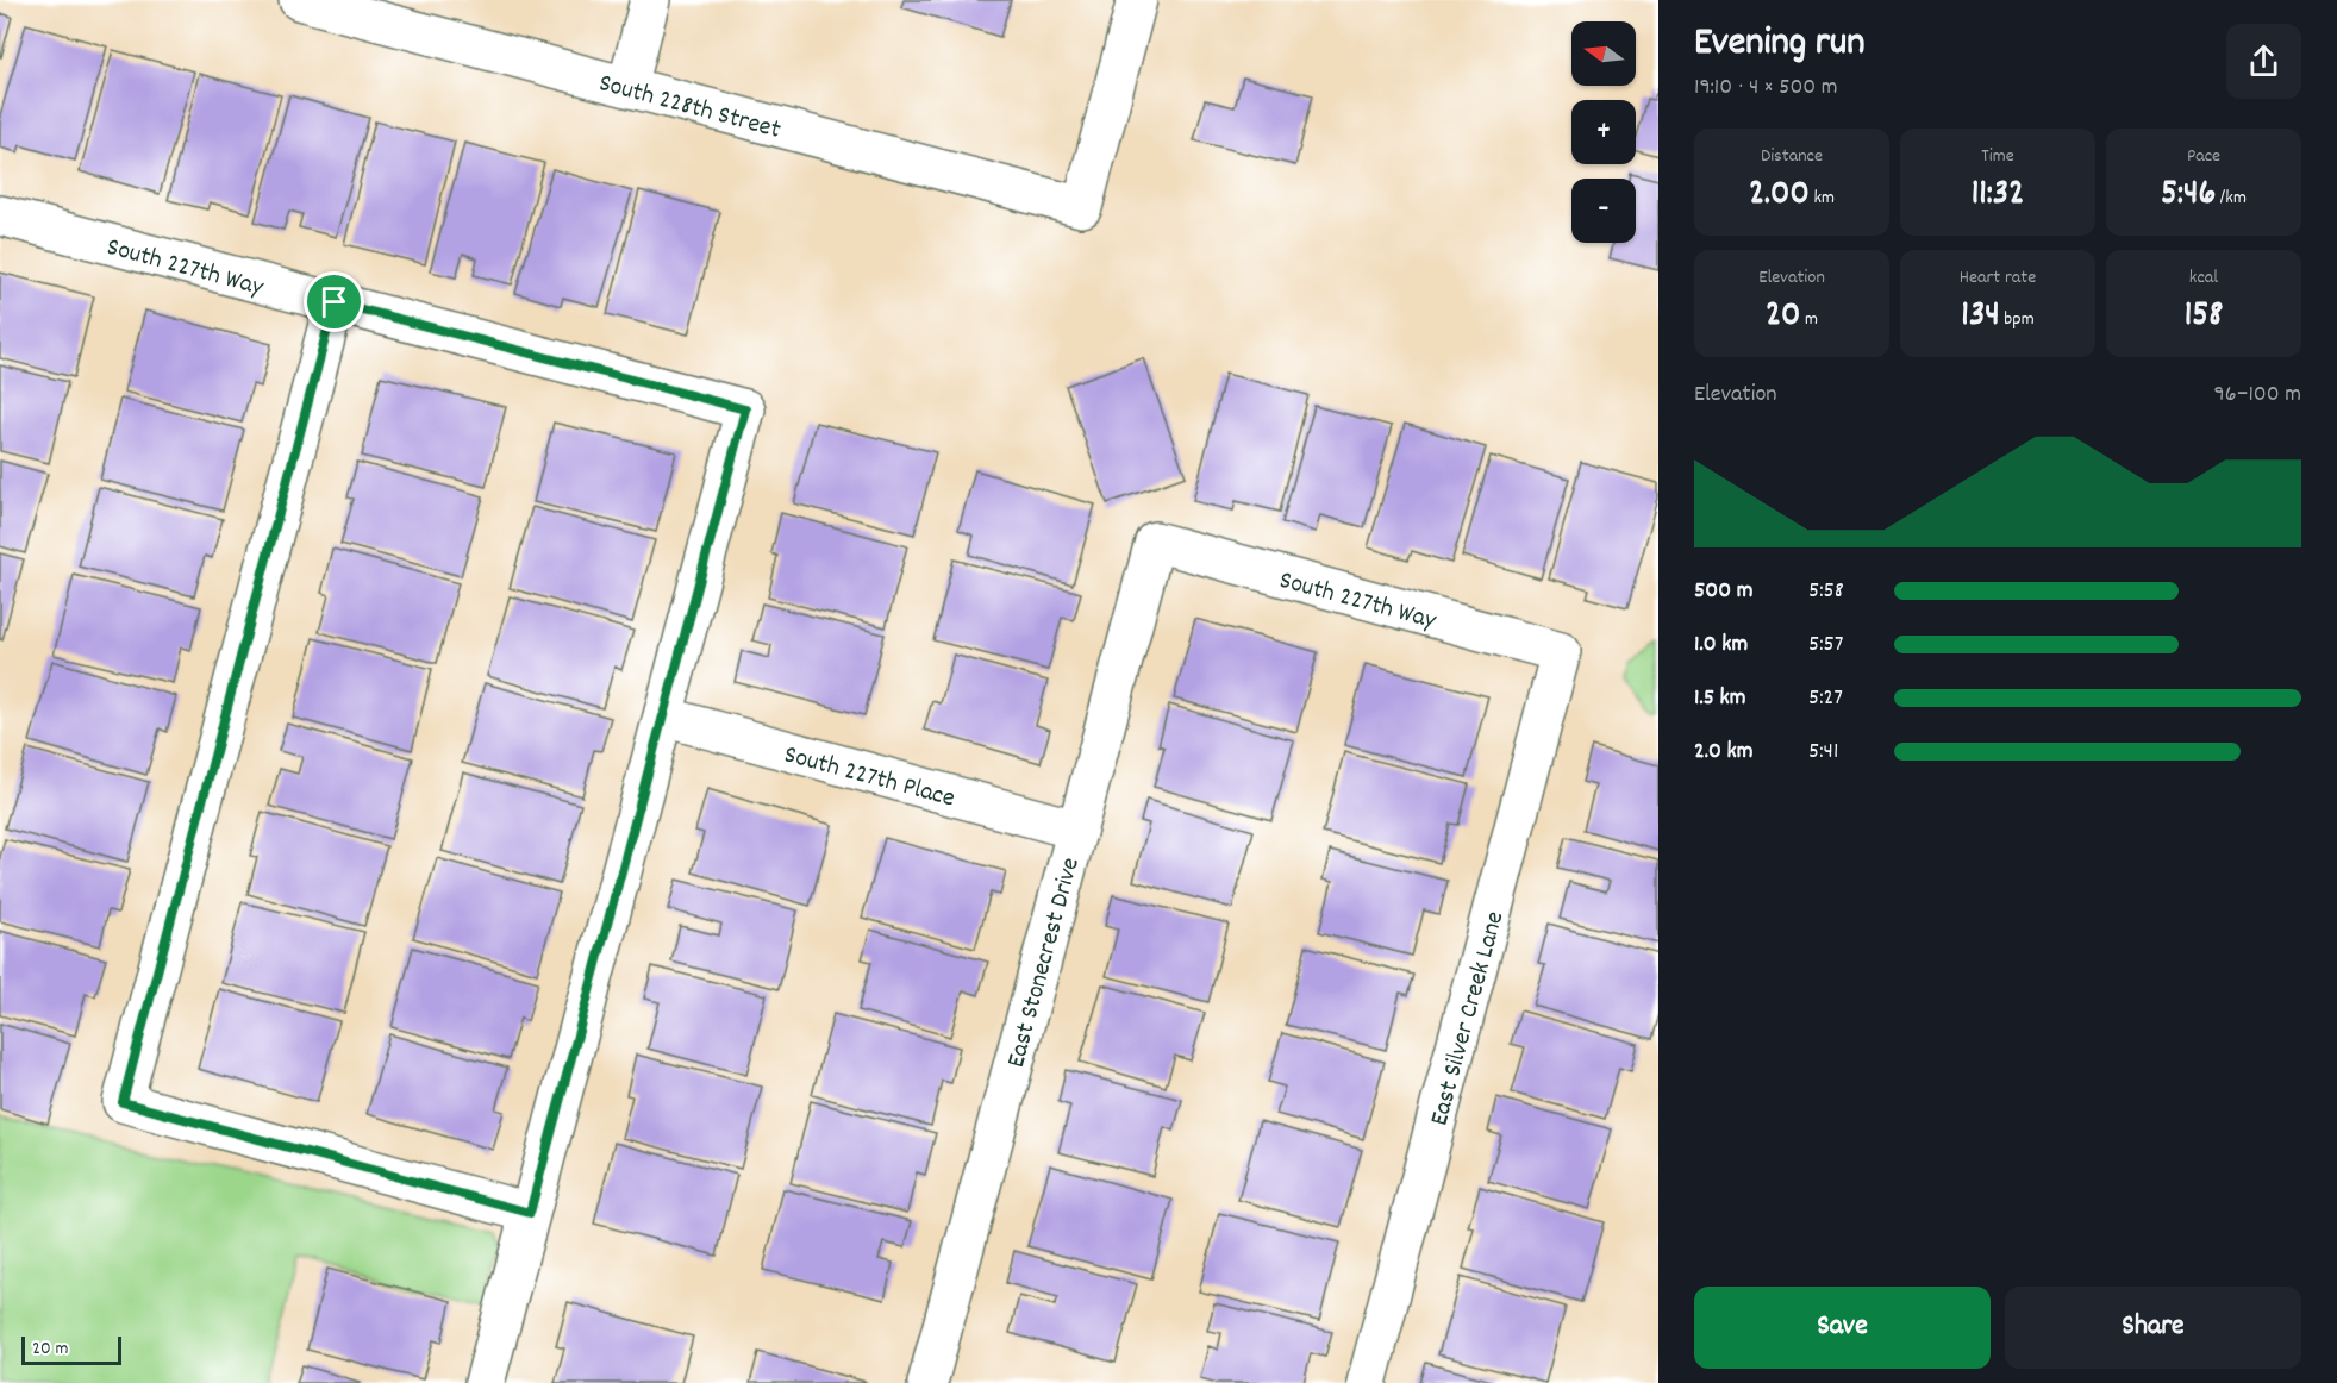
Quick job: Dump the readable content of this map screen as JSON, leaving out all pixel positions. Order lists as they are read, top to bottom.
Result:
{
  "streets": {
    "street": [
      "South 228th Street",
      "South 227th Way",
      "South 227th Place",
      "East Stonecrest Drive",
      "East Silver Creek Lane"
    ]
  },
  "crossings": [
    ["South 227th Way", "South 227th Place"],
    ["South 227th Way", "East Stonecrest Drive"],
    ["South 227th Way", "East Silver Creek Lane"],
    ["South 227th Place", "East Stonecrest Drive"]
  ],
  "scale_bar": "20 m",
  "north": "left",
  "page": {
    "heading": ["Evening run", "19:10 · 4 × 500 m"],
    "map_buttons": ["+", "−"],
    "stats": [
      ["Distance", "2.00 km"],
      ["Time", "11:32"],
      ["Pace", "5:46 /km"],
      ["Elevation", "20 m"],
      ["Heart rate", "134 bpm"],
      ["kcal", "158"]
    ],
    "chart": ["Elevation", "96–100 m"],
    "list": [
      {
        "name": "500 m",
        "note": "5:58"
      },
      {
        "name": "1.0 km",
        "note": "5:57"
      },
      {
        "name": "1.5 km",
        "note": "5:27"
      },
      {
        "name": "2.0 km",
        "note": "5:41"
      }
    ],
    "buttons": ["Save", "Share"],
    "scale": "20 m"
  }
}
